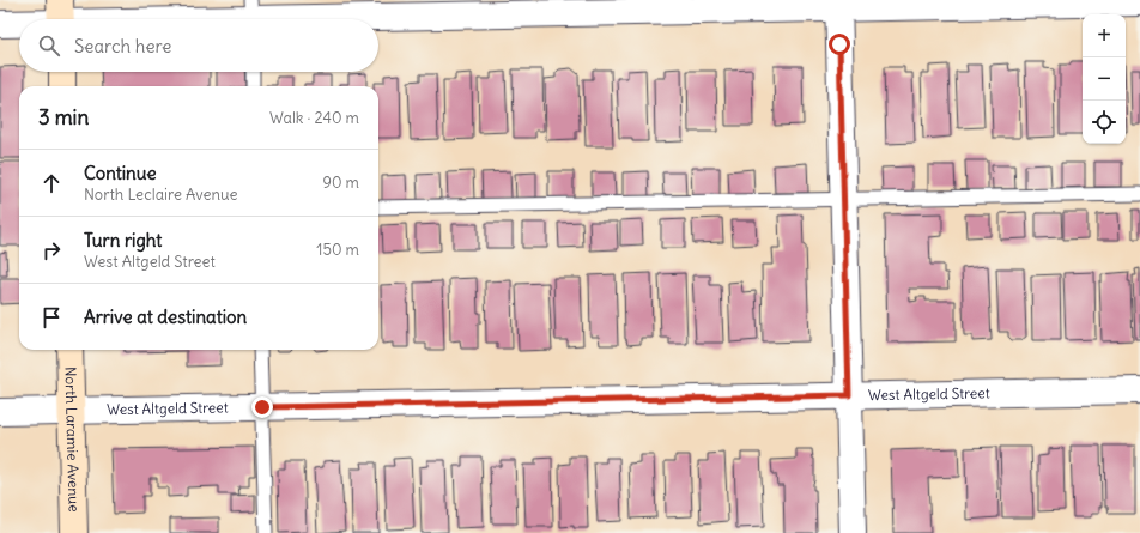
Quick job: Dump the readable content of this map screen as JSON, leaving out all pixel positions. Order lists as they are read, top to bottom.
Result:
{
  "streets": {
    "street": ["West Altgeld Street", "North Laramie Avenue"]
  },
  "crossings": [
    ["West Altgeld Street", "North Laramie Avenue"]
  ],
  "page": {
    "map_buttons": ["+", "−"],
    "search": "Search here",
    "heading": ["3 min", "Walk · 240 m"],
    "list": [
      ["Continue", "North Leclaire Avenue", "90 m"],
      ["Turn right", "West Altgeld Street", "150 m"],
      "Arrive at destination"
    ]
  }
}
